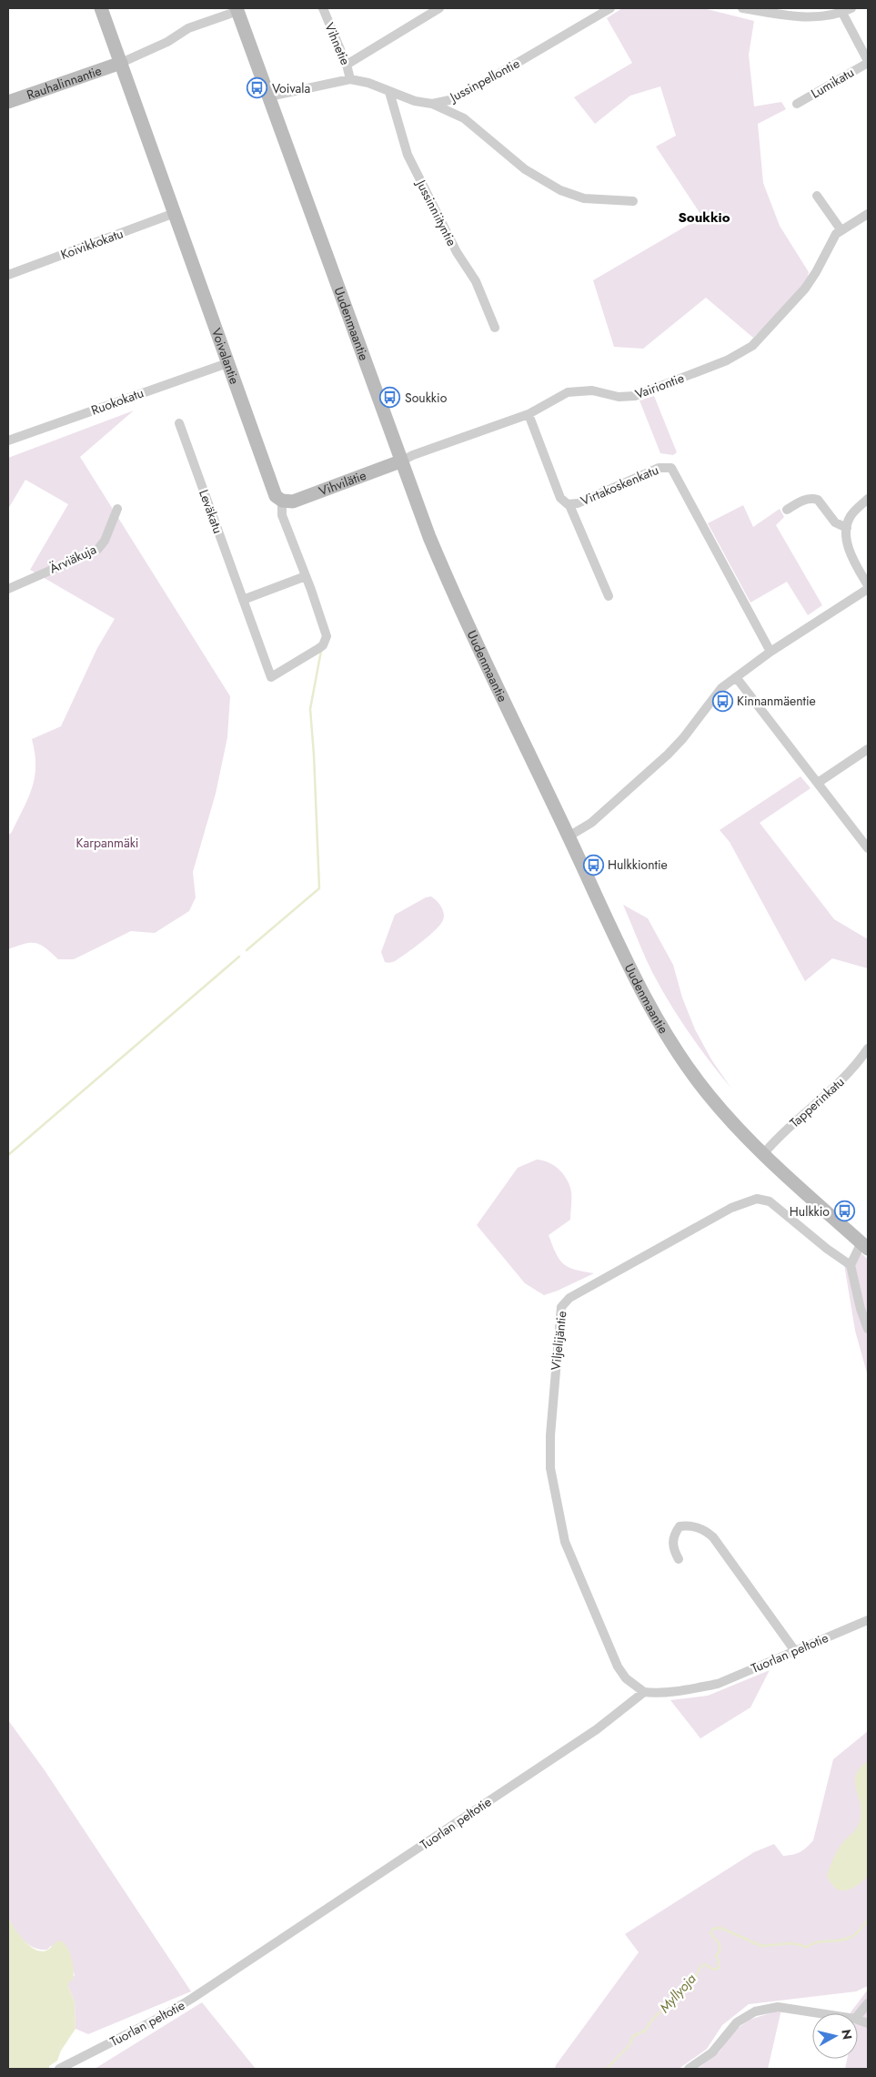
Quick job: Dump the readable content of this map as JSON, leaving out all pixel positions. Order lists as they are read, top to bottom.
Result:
{
  "streets": {
    "main road": [
      "Rauhalinnantie",
      "Uudenmaantie",
      "Voivalantie",
      "Vihvilätie"
    ],
    "street": [
      "Vihnetie",
      "Jussinpellontie",
      "Lumikatu",
      "Jussinniityntie",
      "Koivikkokatu",
      "Vairiontie",
      "Ruokokatu",
      "Virtakoskenkatu",
      "Leväkatu",
      "Ärviäkuja",
      "Tapperinkatu",
      "Viljelijäntie",
      "Tuorlan peltotie"
    ]
  },
  "crossings": [
    ["Vihnetie", "Jussinpellontie"],
    ["Jussinpellontie", "Jussinniityntie"],
    ["Jussinpellontie", "Uudenmaantie"],
    ["Rauhalinnantie", "Voivalantie"],
    ["Koivikkokatu", "Voivalantie"],
    ["Uudenmaantie", "Vairiontie"],
    ["Uudenmaantie", "Vihvilätie"],
    ["Uudenmaantie", "Tapperinkatu"],
    ["Voivalantie", "Ruokokatu"],
    ["Voivalantie", "Vihvilätie"],
    ["Voivalantie", "Leväkatu"],
    ["Vairiontie", "Vihvilätie"],
    ["Vairiontie", "Virtakoskenkatu"],
    ["Viljelijäntie", "Tuorlan peltotie"]
  ],
  "districts": ["Soukkio"],
  "water": ["Myllyoja"],
  "parks": ["Karpanmäki"],
  "places": {
    "bus stop": [
      "Voivala",
      "Soukkio",
      "Kinnanmäentie",
      "Hulkkiontie",
      "Hulkkio"
    ]
  },
  "north": "right"
}
